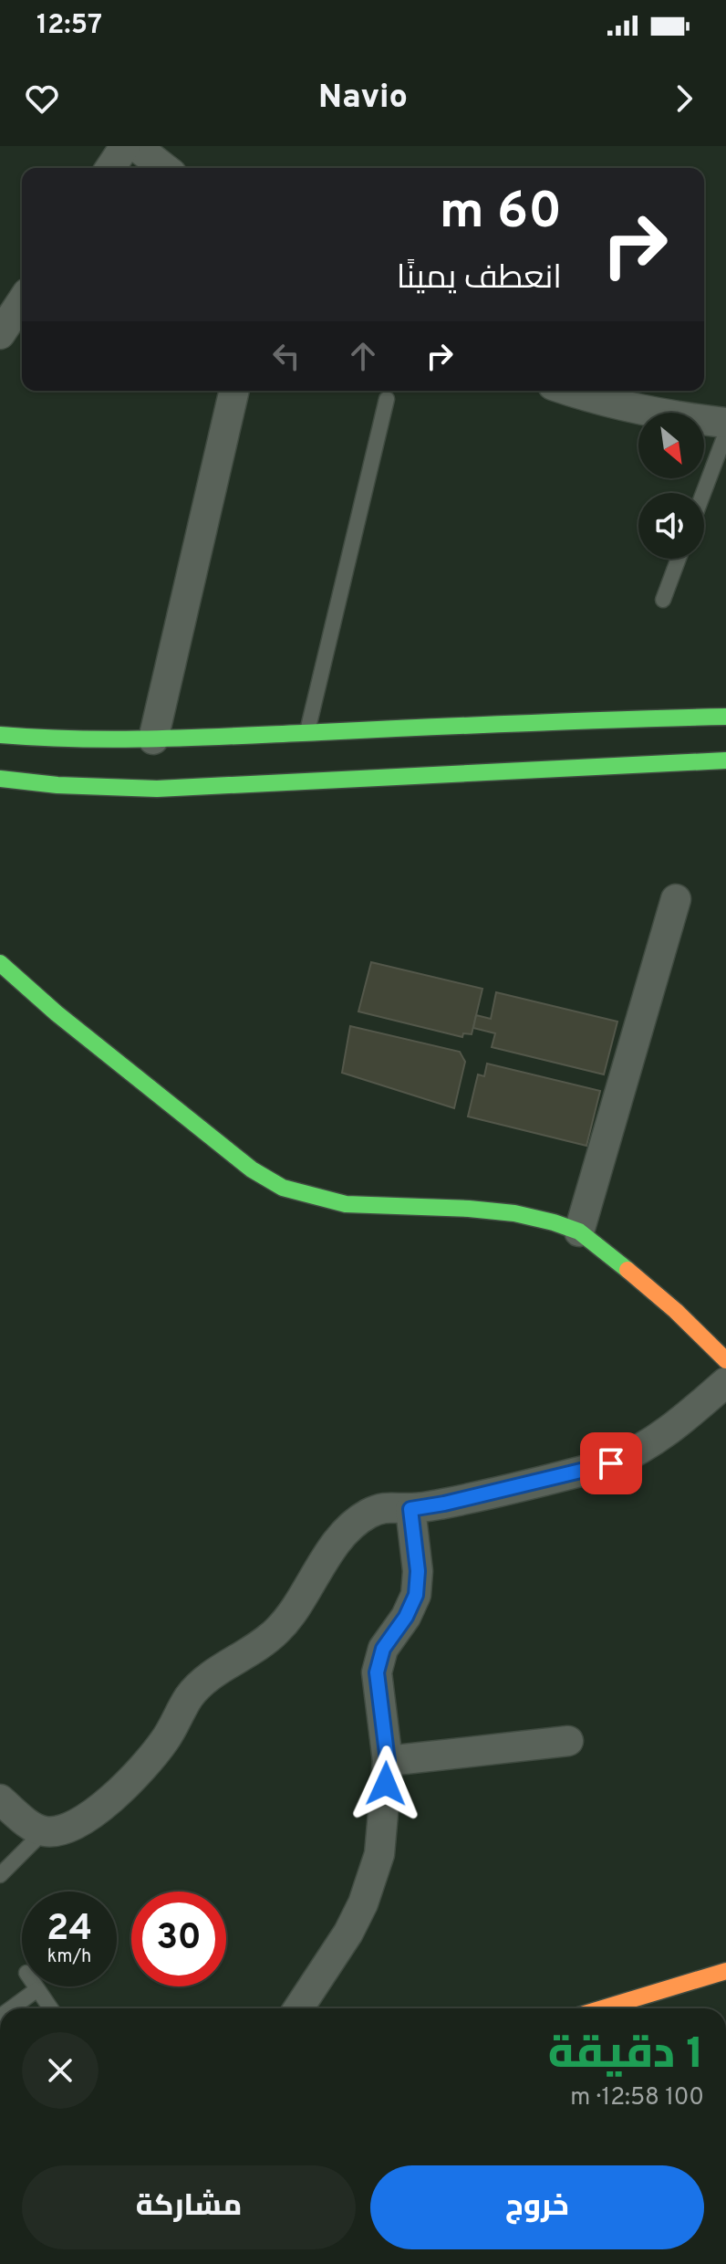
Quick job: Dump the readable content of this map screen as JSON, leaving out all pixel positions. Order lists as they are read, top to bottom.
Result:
{
  "north": "bottom right",
  "page": {
    "status": "12:57",
    "header": "Navio",
    "turn": ["60 m", "انعطف يمينًا"],
    "speed": "24 km/h",
    "limit": "30",
    "heading": ["1 دقيقة", "100 m · 12:58"],
    "buttons": ["خروج", "مشاركة"]
  }
}
